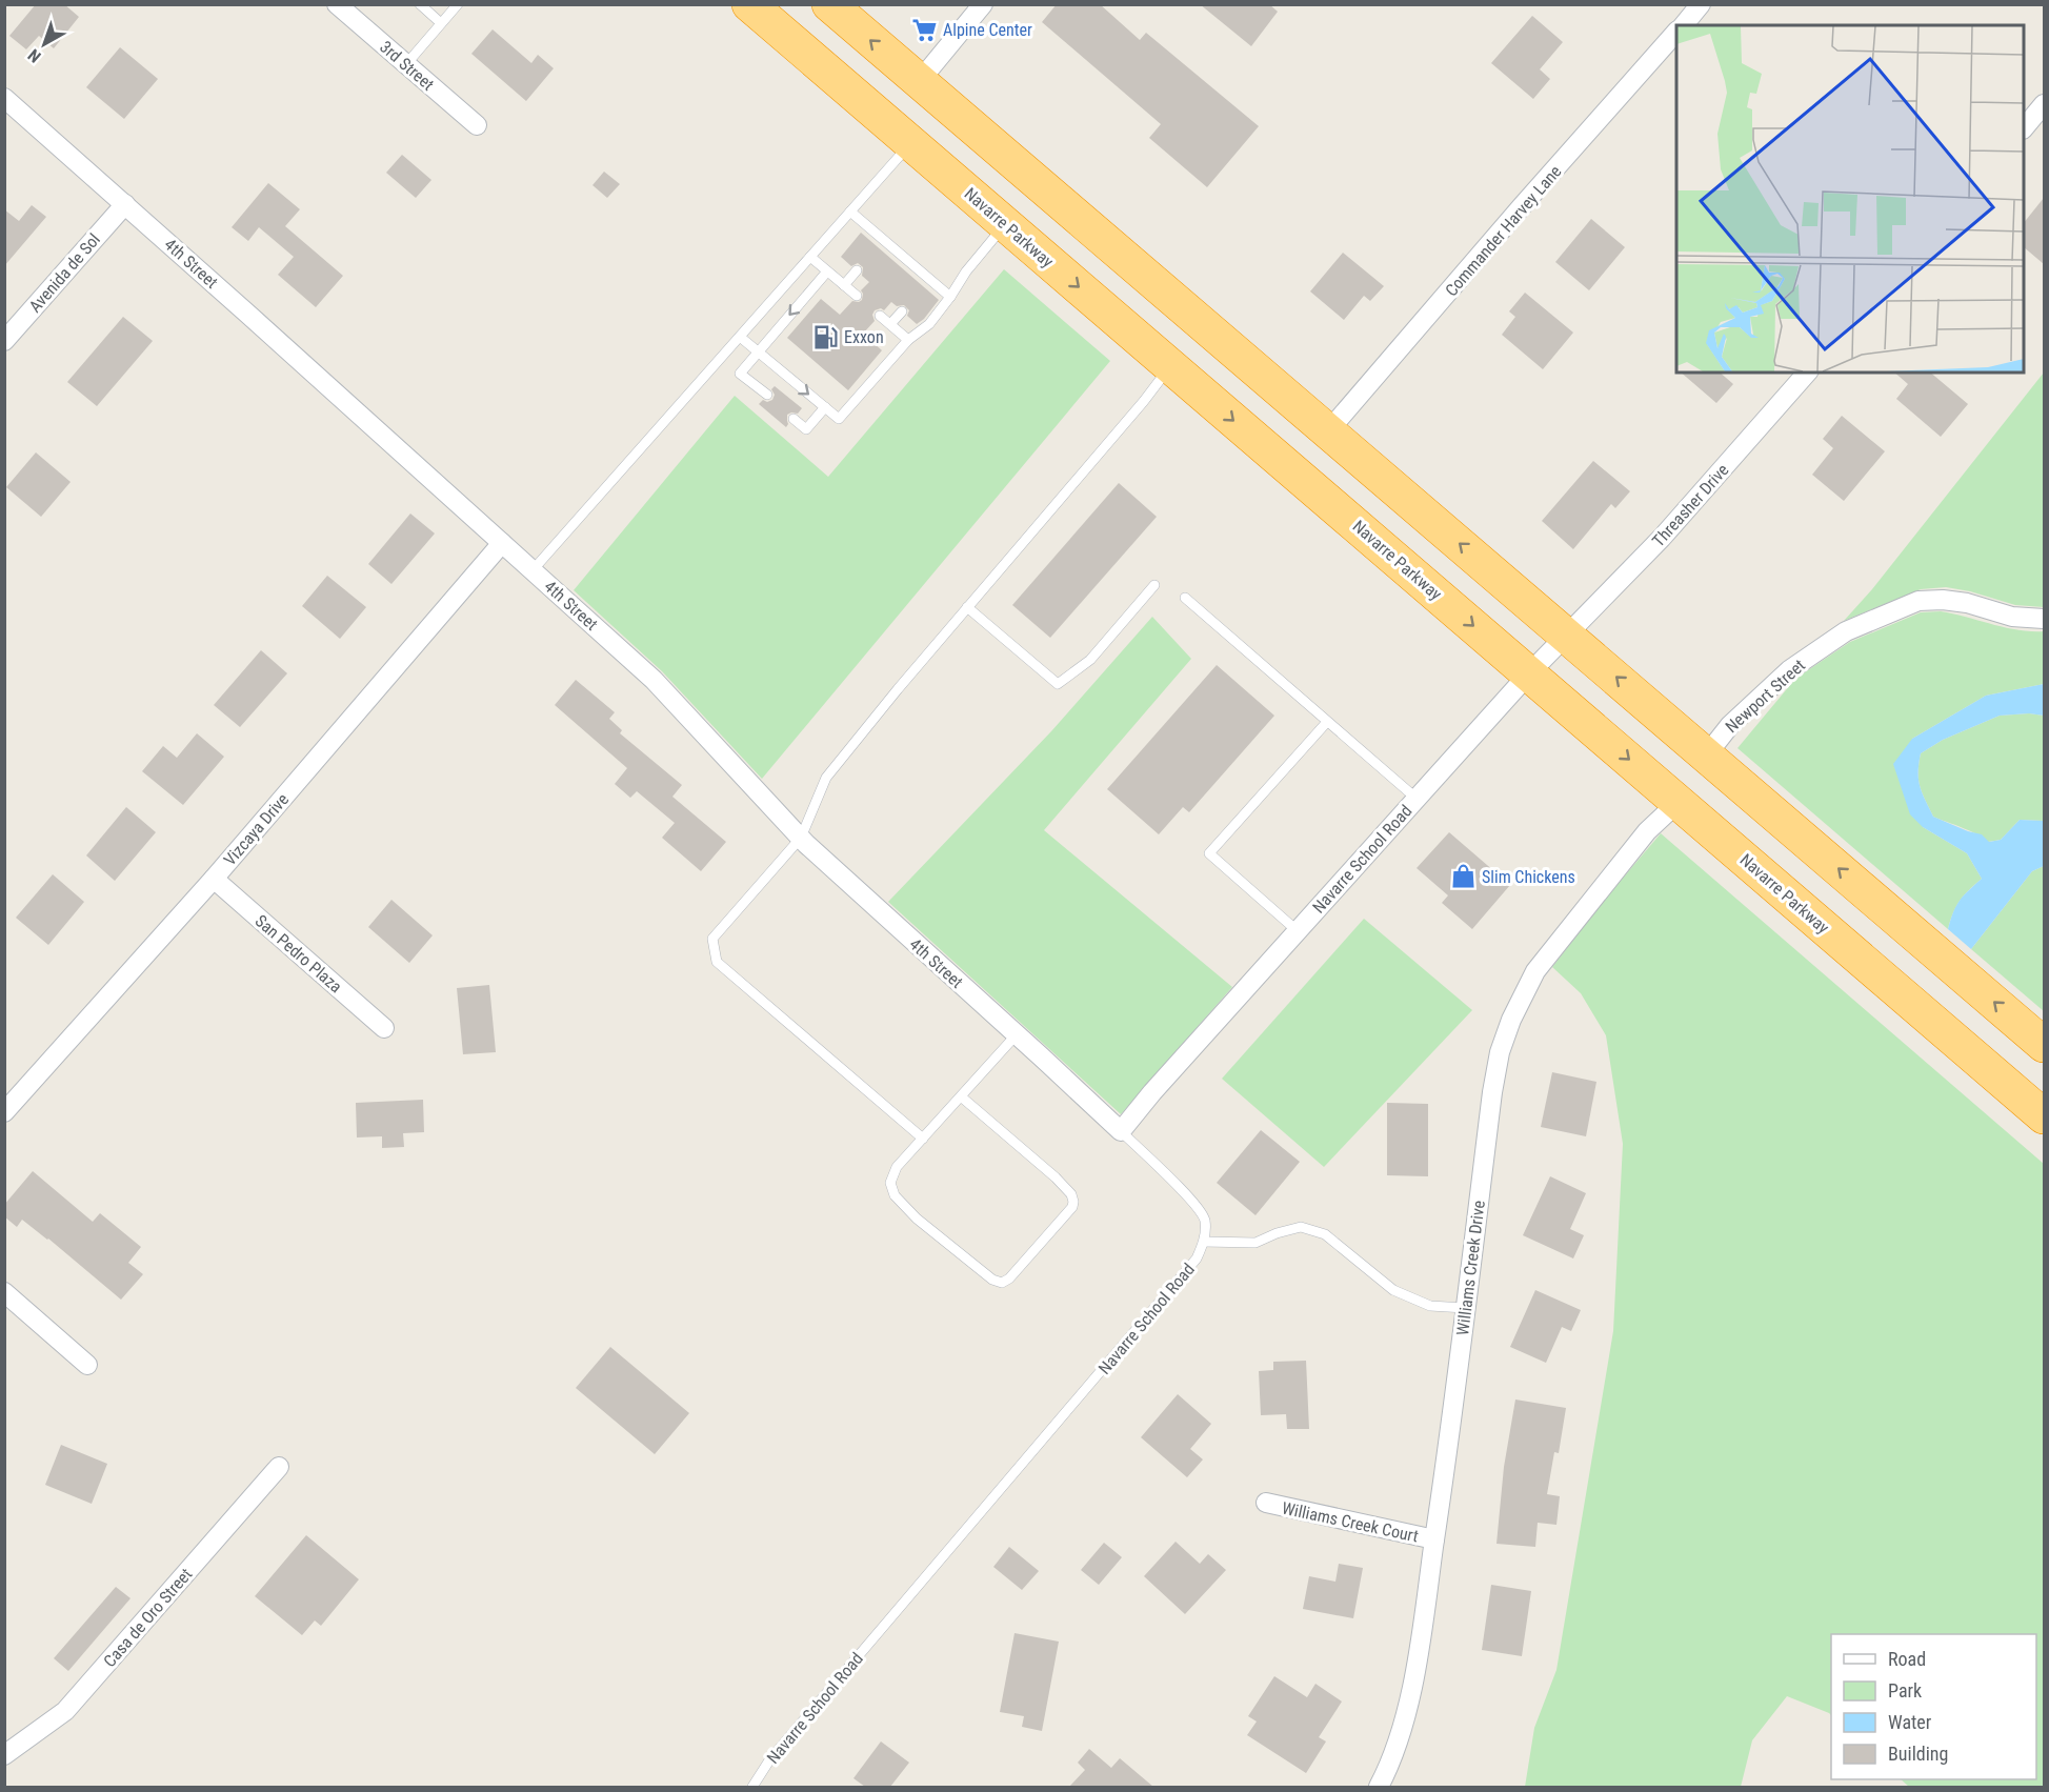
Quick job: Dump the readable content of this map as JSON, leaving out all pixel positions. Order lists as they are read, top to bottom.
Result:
{
  "streets": {
    "highway": ["Navarre Parkway"],
    "street": [
      "3rd Street",
      "Commander Harvey Lane",
      "4th Street",
      "Avenida de Sol",
      "Threasher Drive",
      "Newport Street",
      "Vizcaya Drive",
      "Navarre School Road",
      "San Pedro Plaza",
      "Williams Creek Drive",
      "Williams Creek Court",
      "Casa de Oro Street"
    ]
  },
  "crossings": [
    ["Navarre Parkway", "Navarre School Road"],
    ["Navarre Parkway", "Williams Creek Drive"],
    ["4th Street", "Avenida de Sol"],
    ["4th Street", "Vizcaya Drive"],
    ["4th Street", "Navarre School Road"],
    ["Threasher Drive", "Navarre School Road"],
    ["Vizcaya Drive", "San Pedro Plaza"],
    ["Williams Creek Drive", "Williams Creek Court"]
  ],
  "places": {
    "supermarket": ["Alpine Center"],
    "fuel station": ["Exxon"],
    "shop": ["Slim Chickens"]
  },
  "legend": [
    "Road",
    "Park",
    "Water",
    "Building"
  ],
  "north": "bottom left"
}
